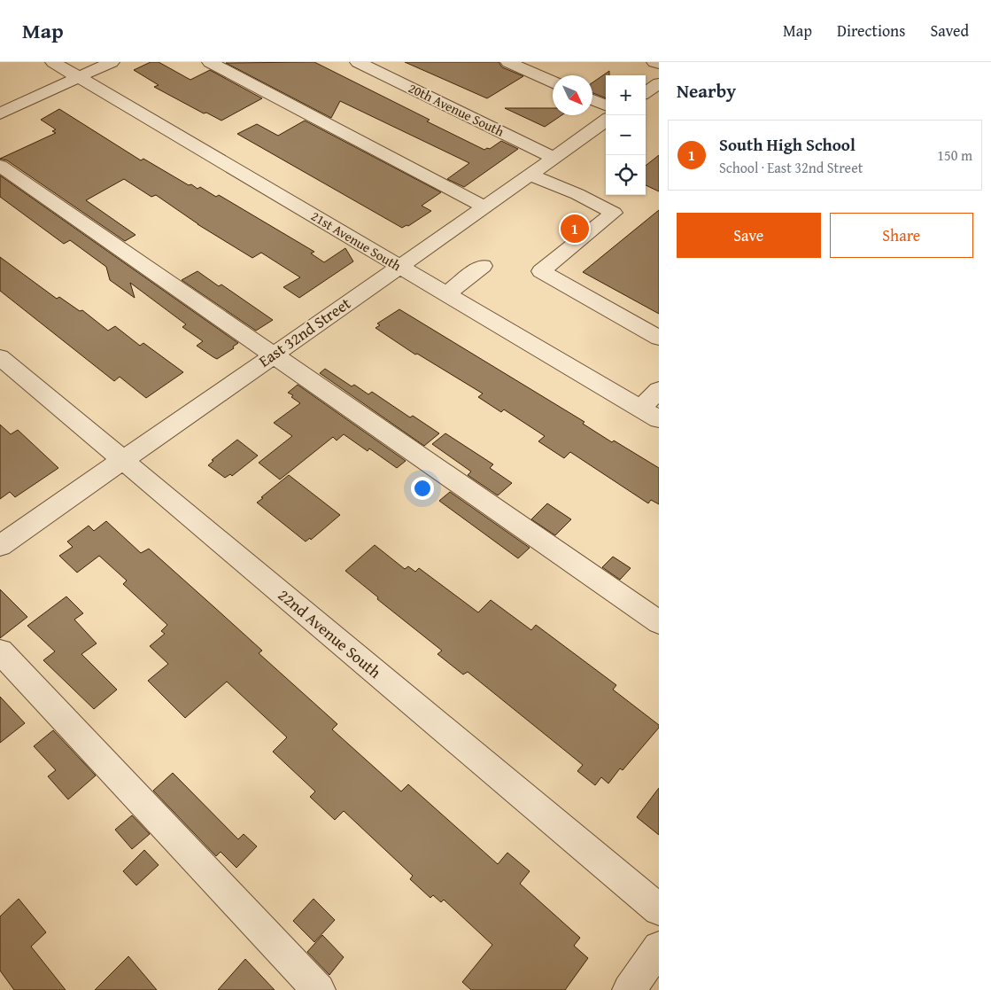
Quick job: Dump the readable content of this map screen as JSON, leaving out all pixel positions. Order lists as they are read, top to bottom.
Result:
{
  "streets": {
    "street": [
      "20th Avenue South",
      "21st Avenue South",
      "East 32nd Street",
      "22nd Avenue South"
    ]
  },
  "crossings": [
    ["20th Avenue South", "East 32nd Street"],
    ["21st Avenue South", "East 32nd Street"],
    ["East 32nd Street", "22nd Avenue South"]
  ],
  "north": "bottom right",
  "page": {
    "header": "Map",
    "nav": ["Map", "Directions", "Saved"],
    "heading": "Nearby",
    "map_buttons": ["+", "−"],
    "list": [
      {
        "mark": "1",
        "name": "South High School",
        "note": "School · East 32nd Street",
        "value": "150 m"
      }
    ],
    "buttons": ["Save", "Share"],
    "pins": "1"
  }
}
